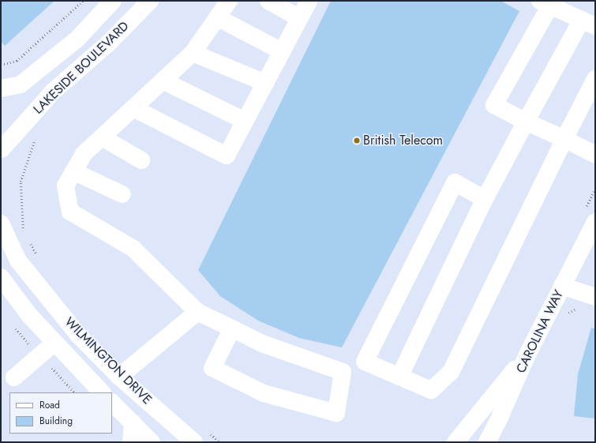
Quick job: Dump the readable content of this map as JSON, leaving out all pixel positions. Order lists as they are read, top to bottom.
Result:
{
  "streets": {
    "street": ["LAKESIDE BOULEVARD", "CAROLINA WAY", "WILMINGTON DRIVE"]
  },
  "places": ["British Telecom"],
  "legend": ["Road", "Building"]
}
